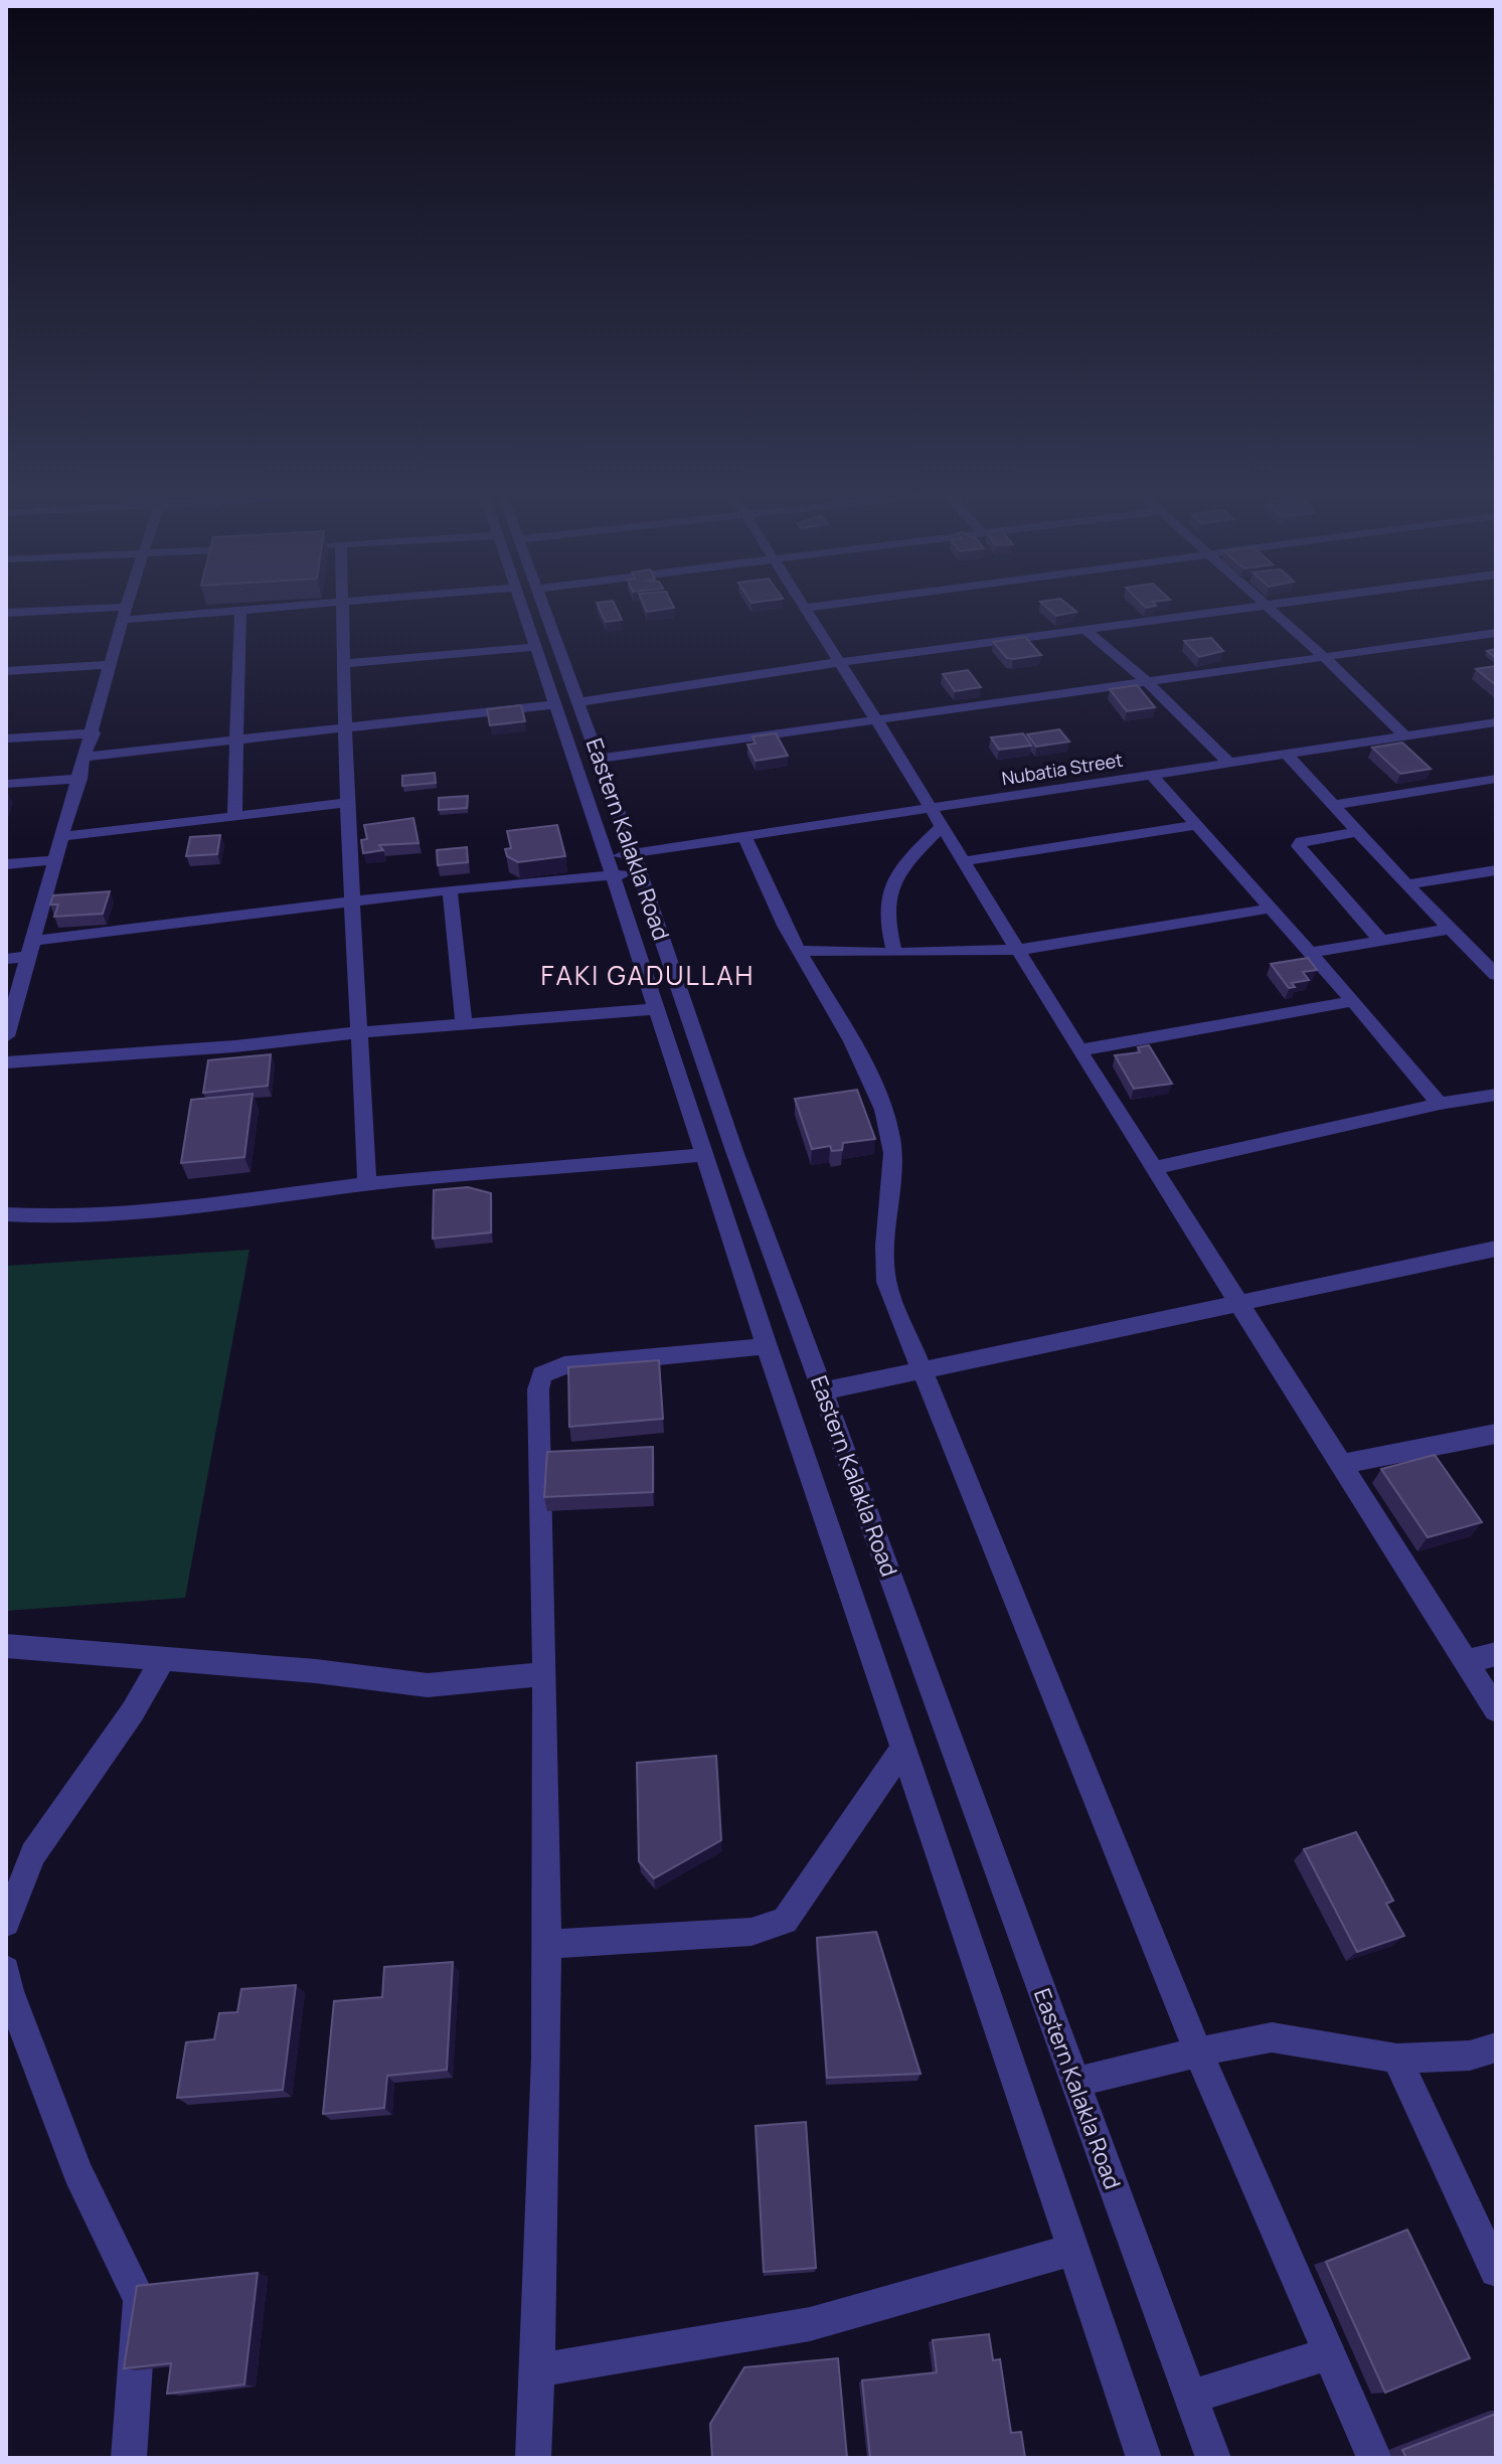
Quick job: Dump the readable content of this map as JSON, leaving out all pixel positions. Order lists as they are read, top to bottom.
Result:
{
  "streets": {
    "street": ["Nubatia Street", "Eastern Kalakla Road"]
  },
  "crossings": [
    ["Nubatia Street", "Eastern Kalakla Road"]
  ],
  "districts": ["FAKI GADULLAH"]
}
